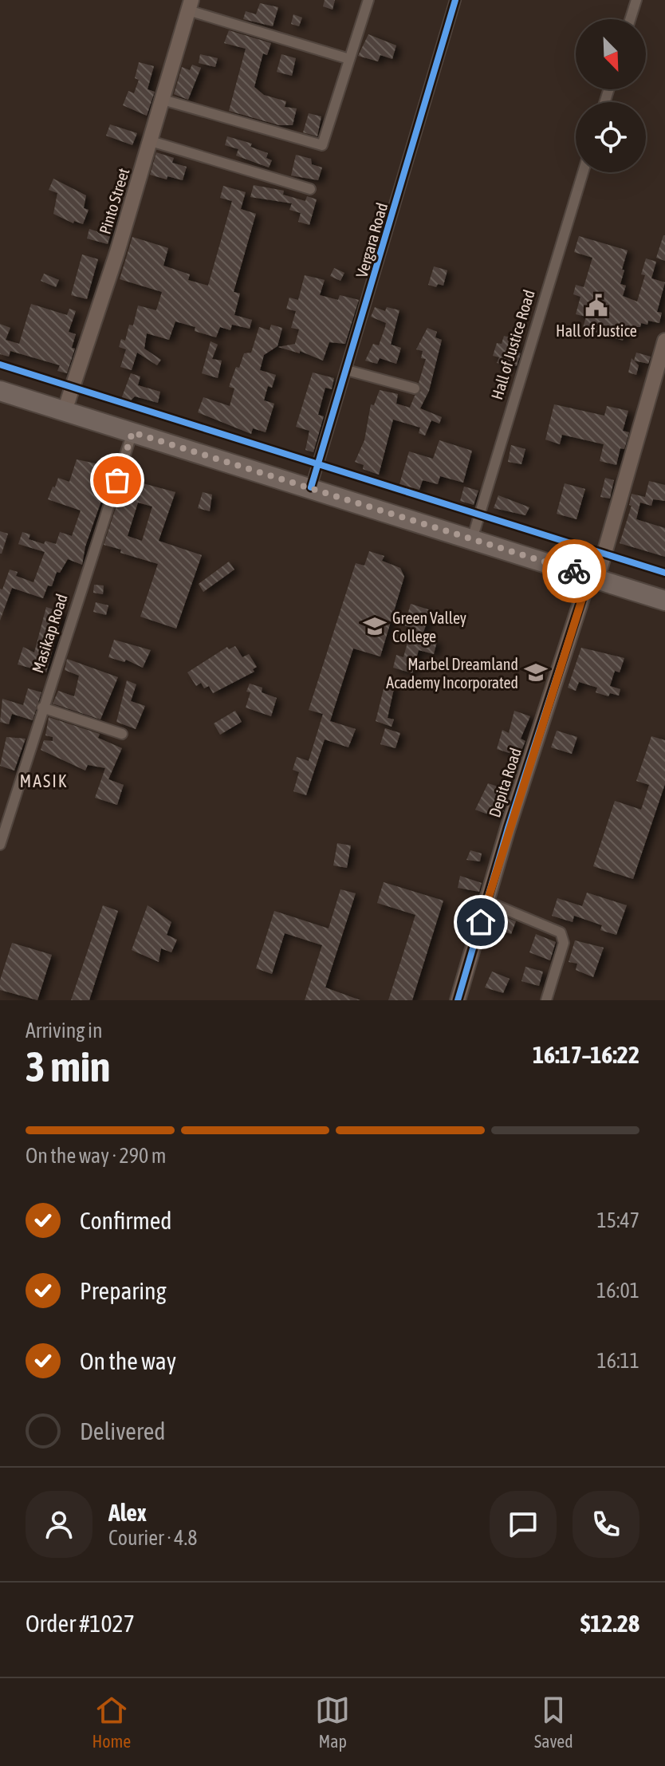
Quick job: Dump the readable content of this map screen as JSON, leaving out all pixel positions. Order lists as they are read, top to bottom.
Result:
{
  "streets": {
    "street": [
      "Pinto Street",
      "Vergara Road",
      "Hall of Justice Road",
      "Masikap Road",
      "Depita Road"
    ]
  },
  "districts": ["MASIK"],
  "places": {
    "public building": ["Hall of Justice"],
    "school or university": ["Green Valley College", "Marbel Dreamland Academy Incorporated"]
  },
  "north": "bottom right",
  "page": {
    "heading": ["3 min", "Arriving in", "16:17–16:22"],
    "panel": [
      "Alex",
      "Courier · 4.8",
      "Order #1027",
      "$12.28"
    ],
    "bar": "On the way · 290 m",
    "list": [
      ["Confirmed", "15:47"],
      ["Preparing", "16:01"],
      ["On the way", "16:11"],
      "Delivered"
    ],
    "tabs": ["Home", "Map", "Saved"]
  }
}
